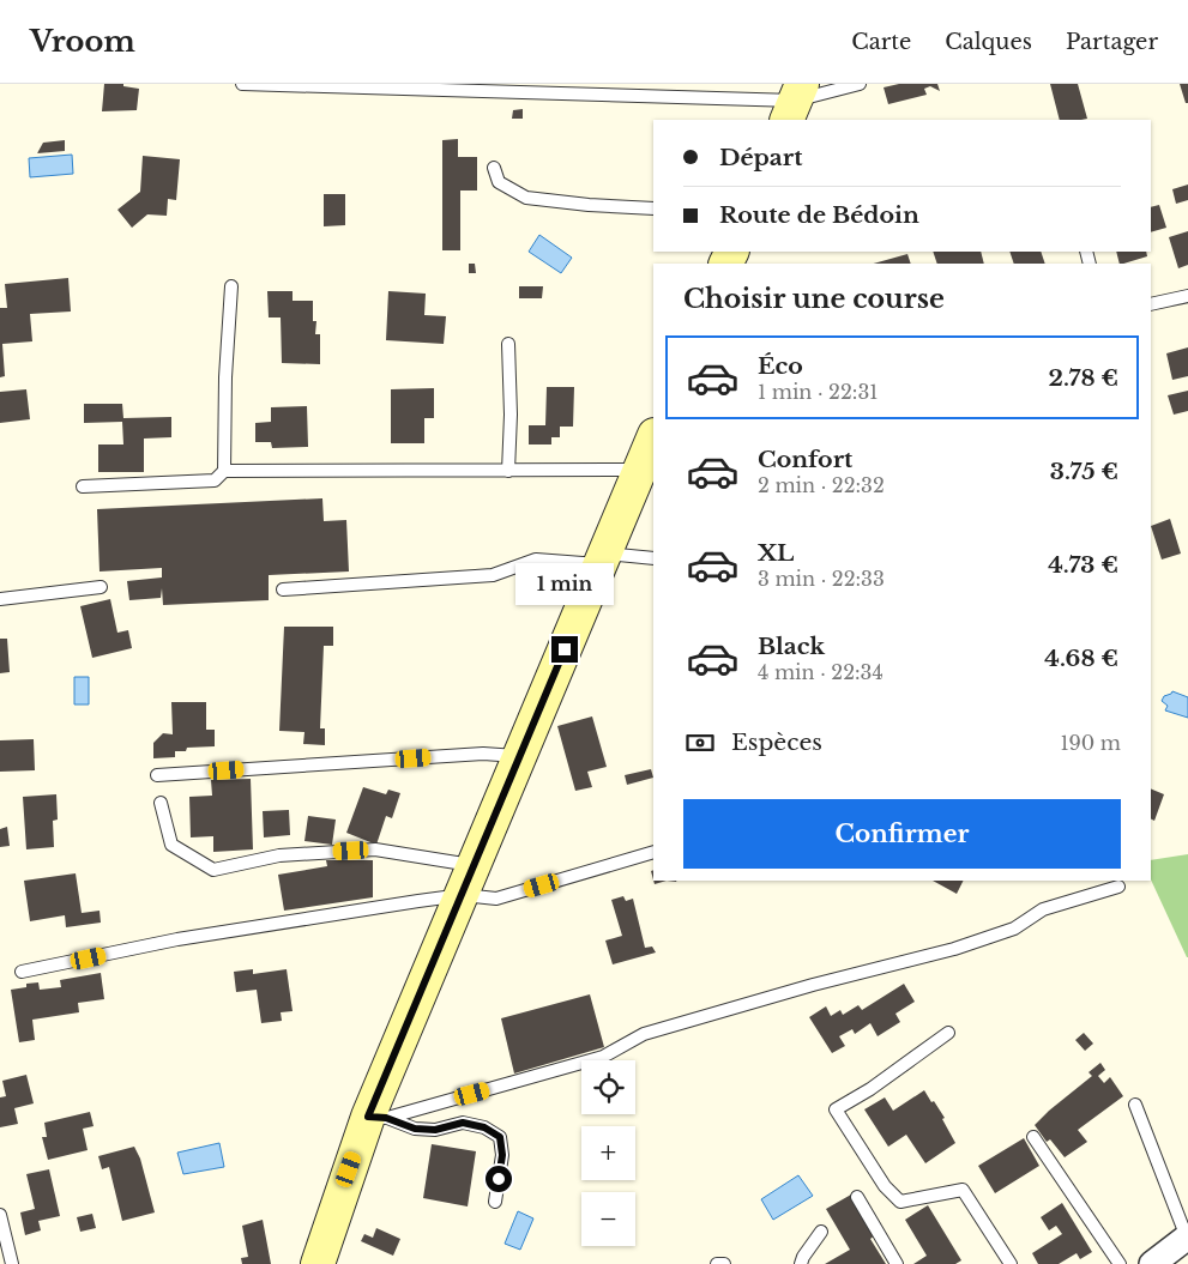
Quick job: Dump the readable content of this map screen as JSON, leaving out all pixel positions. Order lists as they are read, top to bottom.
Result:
{
  "page": {
    "header": "Vroom",
    "nav": ["Carte", "Calques", "Partager"],
    "banner": ["Départ", "Route de Bédoin"],
    "heading": "Choisir une course",
    "list": [
      {
        "name": "Éco",
        "note": "1 min · 22:31",
        "value": "2.78 €"
      },
      {
        "name": "Confort",
        "note": "2 min · 22:32",
        "value": "3.75 €"
      },
      {
        "name": "XL",
        "note": "3 min · 22:33",
        "value": "4.73 €"
      },
      {
        "name": "Black",
        "note": "4 min · 22:34",
        "value": "4.68 €"
      }
    ],
    "bubble": "1 min",
    "pay": ["Espèces", "190 m"],
    "buttons": "Confirmer",
    "map_buttons": ["+", "−"]
  }
}
